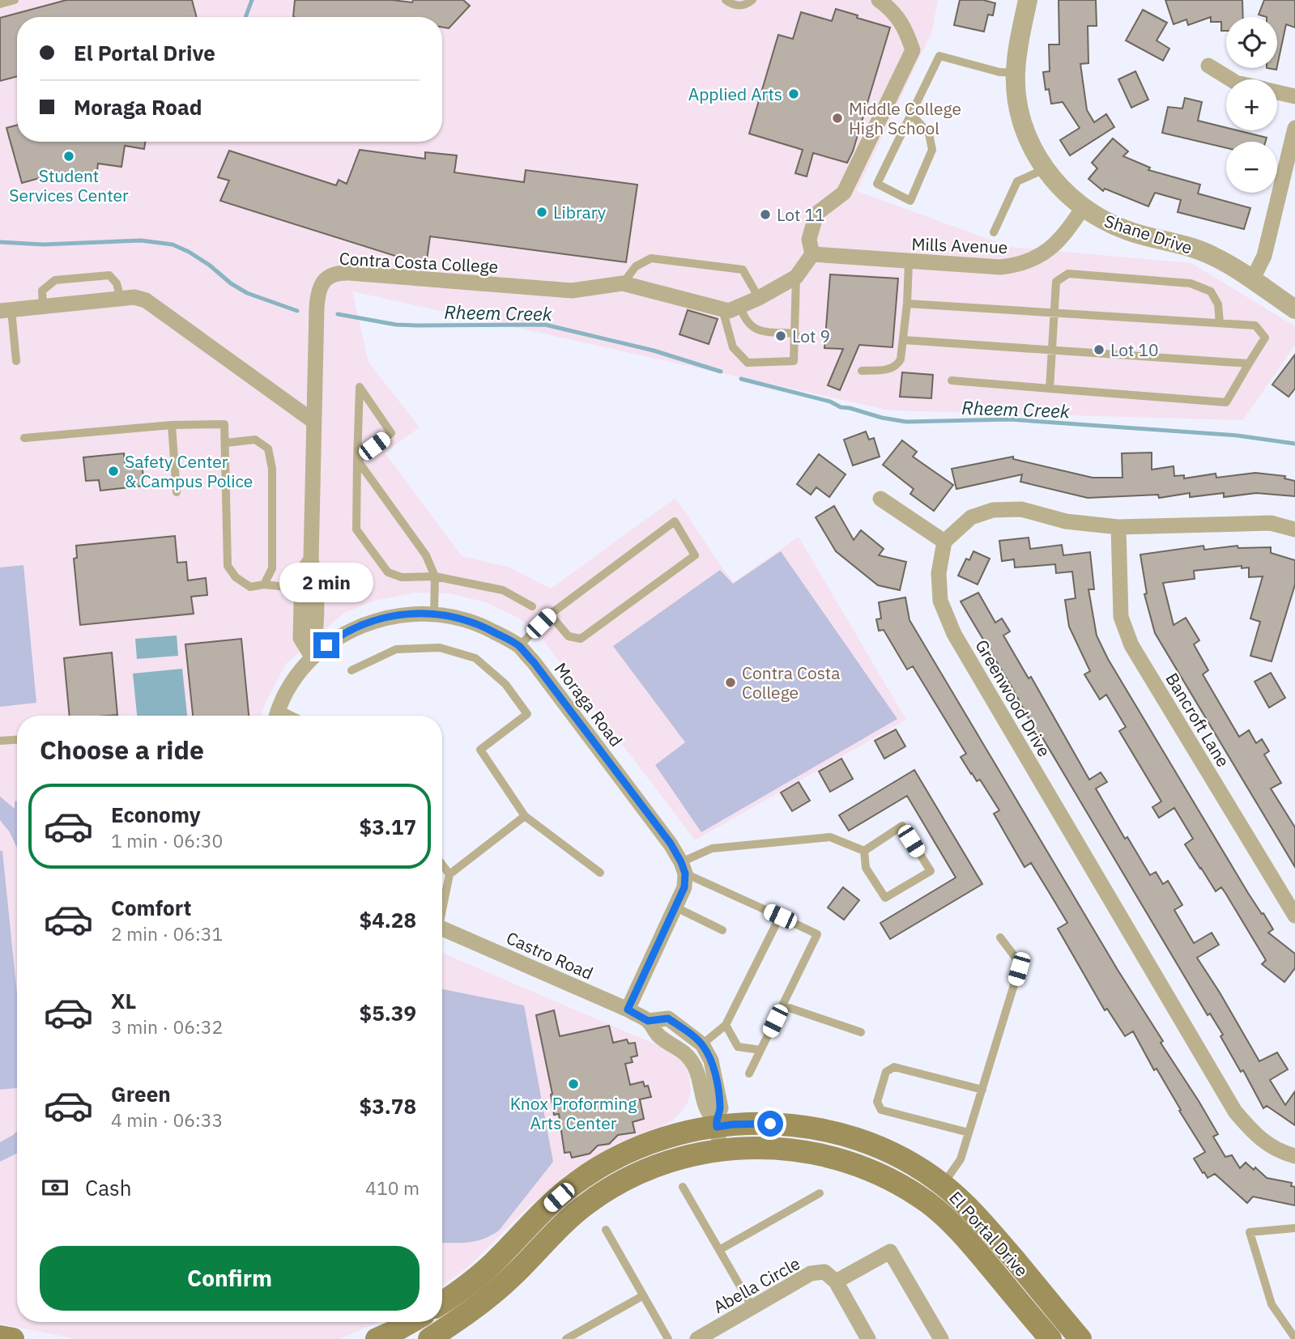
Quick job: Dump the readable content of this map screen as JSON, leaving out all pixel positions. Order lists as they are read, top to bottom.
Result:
{
  "streets": {
    "main road": ["El Portal Drive"],
    "street": [
      "Shane Drive",
      "Mills Avenue",
      "Contra Costa College",
      "Greenwood Drive",
      "Moraga Road",
      "Bancroft Lane",
      "Castro Road",
      "Abella Circle"
    ]
  },
  "crossings": [
    ["Shane Drive", "Mills Avenue"],
    ["Contra Costa College", "Moraga Road"],
    ["Castro Road", "El Portal Drive"]
  ],
  "water": ["Rheem Creek"],
  "places": [
    "Applied Arts",
    "Middle College High School",
    "Student Services Center",
    "Library",
    "Lot 11",
    "Lot 9",
    "Lot 10",
    "Safety Center & Campus Police",
    "Contra Costa College",
    "Knox Proforming Arts Center"
  ],
  "page": {
    "map_buttons": ["+", "−"],
    "banner": ["El Portal Drive", "Moraga Road"],
    "bubble": "2 min",
    "heading": "Choose a ride",
    "list": [
      {
        "name": "Economy",
        "note": "1 min · 06:30",
        "value": "$3.17"
      },
      {
        "name": "Comfort",
        "note": "2 min · 06:31",
        "value": "$4.28"
      },
      {
        "name": "XL",
        "note": "3 min · 06:32",
        "value": "$5.39"
      },
      {
        "name": "Green",
        "note": "4 min · 06:33",
        "value": "$3.78"
      }
    ],
    "pay": ["Cash", "410 m"],
    "buttons": "Confirm"
  }
}
